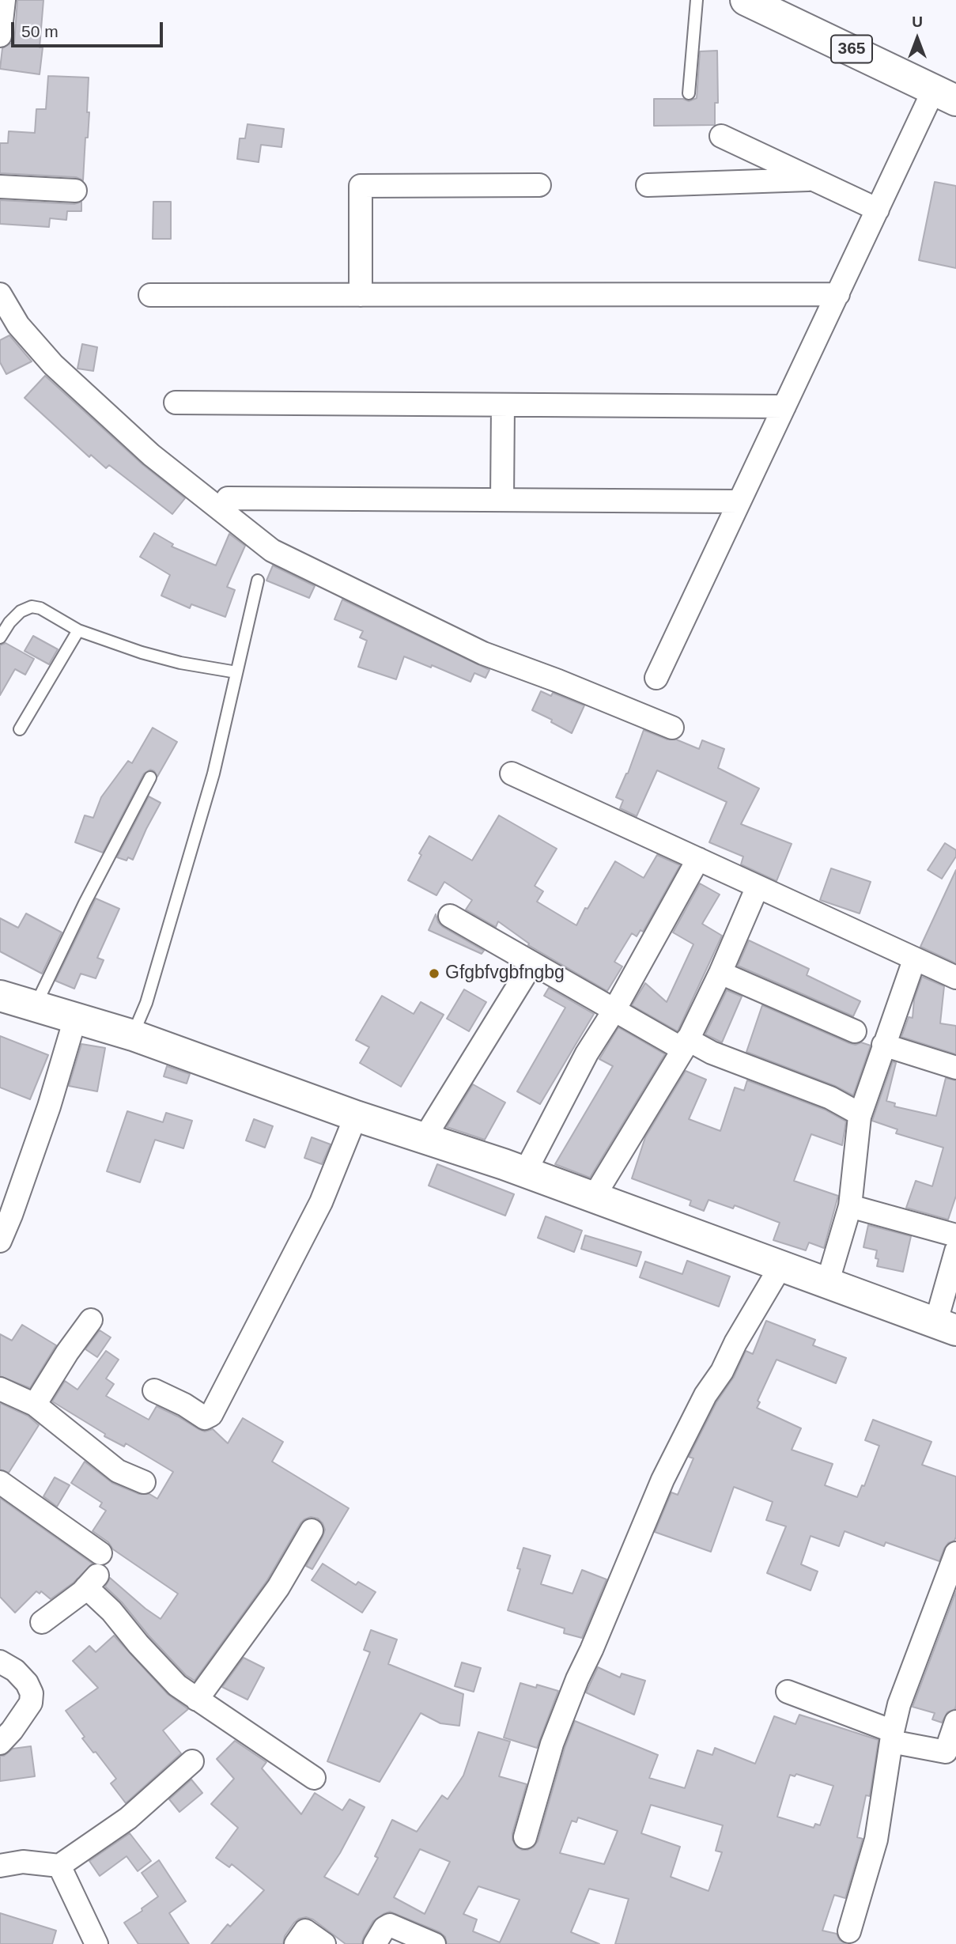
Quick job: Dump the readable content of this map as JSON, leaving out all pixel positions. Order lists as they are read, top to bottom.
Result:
{
  "streets": {
    "main road": ["365"]
  },
  "places": ["Gfgbfvgbfngbg"],
  "scale_bar": "50 m",
  "north": "top"
}
